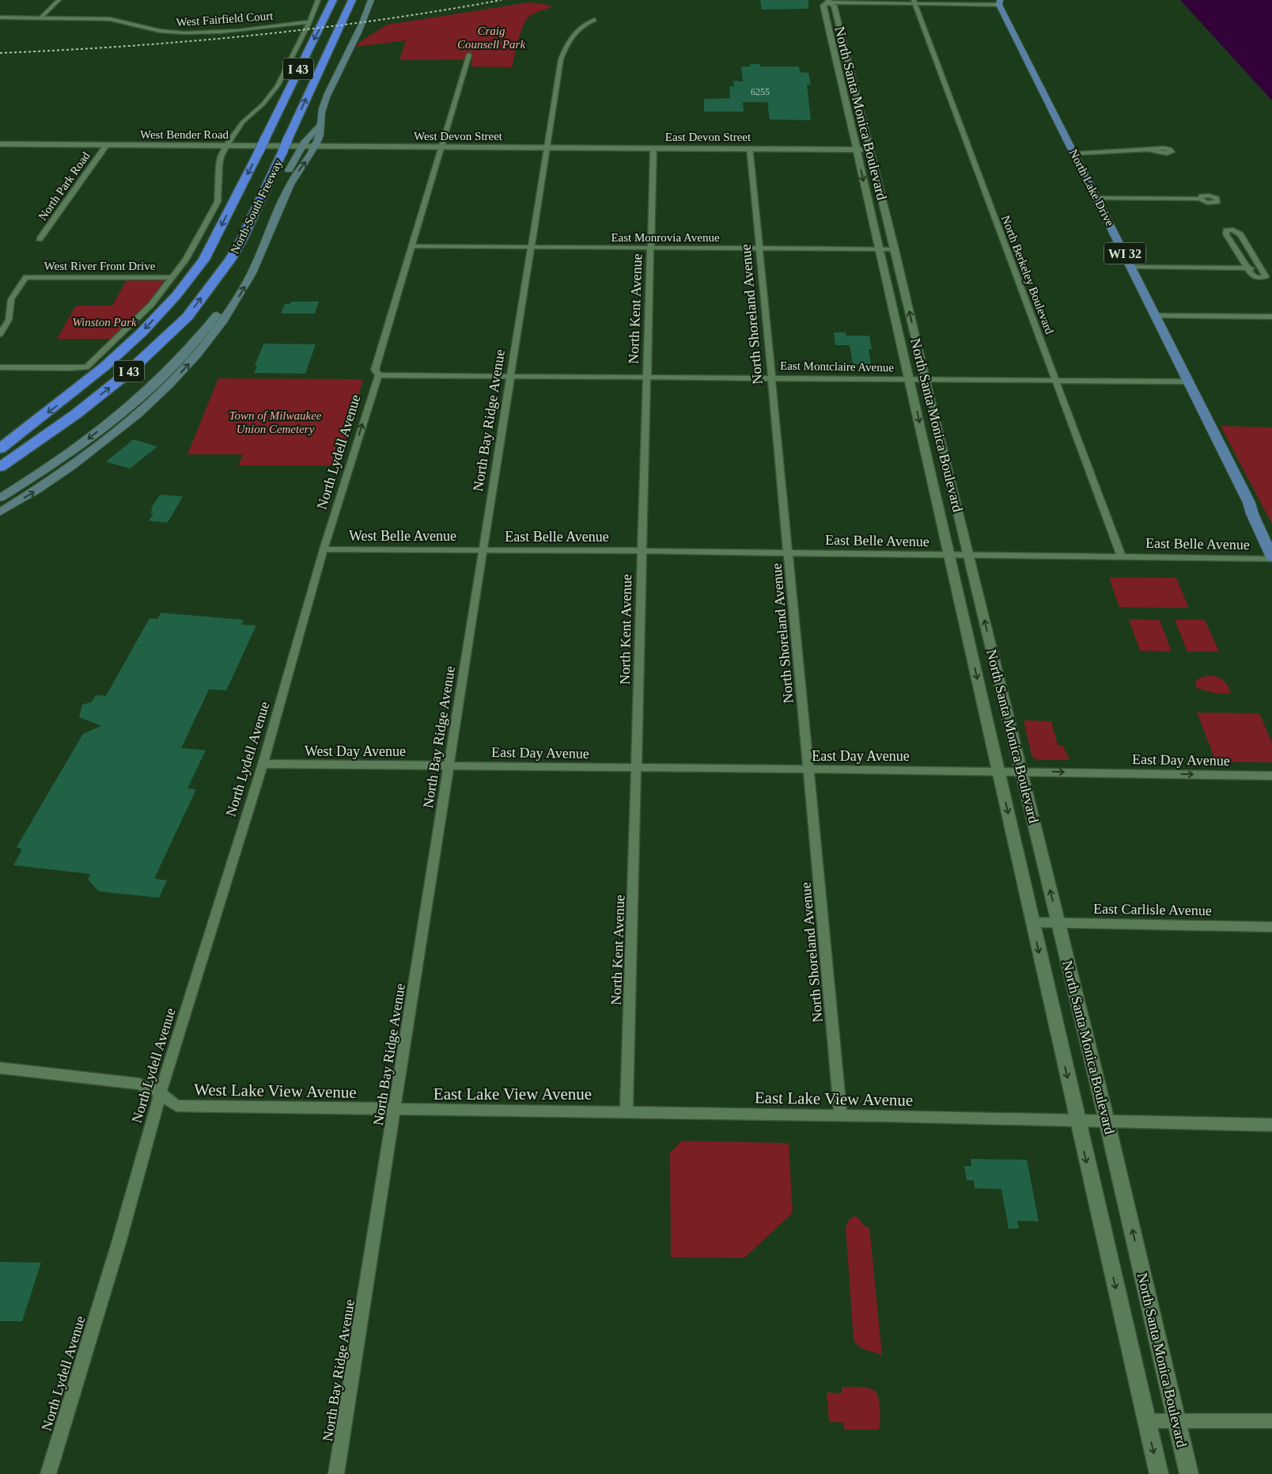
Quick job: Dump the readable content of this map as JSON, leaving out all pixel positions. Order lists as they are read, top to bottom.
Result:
{
  "streets": {
    "highway": ["I 43", "North-South Freeway"],
    "main road": ["North Lake Drive", "WI 32"],
    "street": [
      "West Fairfield Court",
      "North Santa Monica Boulevard",
      "West Bender Road",
      "West Devon Street",
      "East Devon Street",
      "North Park Road",
      "East Monrovia Avenue",
      "West River Front Drive",
      "North Berkeley Boulevard",
      "North Kent Avenue",
      "North Shoreland Avenue",
      "East Montclaire Avenue",
      "North Bay Ridge Avenue",
      "North Lydell Avenue",
      "West Belle Avenue",
      "East Belle Avenue",
      "West Day Avenue",
      "East Day Avenue",
      "East Carlisle Avenue",
      "West Lake View Avenue",
      "East Lake View Avenue"
    ]
  },
  "crossings": [
    ["North Santa Monica Boulevard", "East Devon Street"],
    ["North Santa Monica Boulevard", "East Monrovia Avenue"],
    ["North Santa Monica Boulevard", "East Montclaire Avenue"],
    ["North Santa Monica Boulevard", "East Belle Avenue"],
    ["North Santa Monica Boulevard", "East Day Avenue"],
    ["North Santa Monica Boulevard", "East Carlisle Avenue"],
    ["North Santa Monica Boulevard", "East Lake View Avenue"],
    ["West Bender Road", "West Devon Street"],
    ["West Bender Road", "North Park Road"],
    ["West Devon Street", "East Devon Street"],
    ["West Devon Street", "North Bay Ridge Avenue"],
    ["West Devon Street", "North Lydell Avenue"],
    ["East Devon Street", "North Kent Avenue"],
    ["East Devon Street", "North Shoreland Avenue"],
    ["East Devon Street", "North Bay Ridge Avenue"],
    ["North Lake Drive", "East Montclaire Avenue"],
    ["North Lake Drive", "East Belle Avenue"],
    ["East Monrovia Avenue", "North Kent Avenue"],
    ["East Monrovia Avenue", "North Shoreland Avenue"],
    ["East Monrovia Avenue", "North Bay Ridge Avenue"],
    ["East Monrovia Avenue", "North Lydell Avenue"],
    ["North Berkeley Boulevard", "East Montclaire Avenue"],
    ["North Berkeley Boulevard", "East Belle Avenue"],
    ["North Kent Avenue", "East Montclaire Avenue"],
    ["North Kent Avenue", "East Belle Avenue"],
    ["North Kent Avenue", "East Day Avenue"],
    ["North Kent Avenue", "East Lake View Avenue"],
    ["North Shoreland Avenue", "East Montclaire Avenue"],
    ["North Shoreland Avenue", "East Belle Avenue"],
    ["North Shoreland Avenue", "East Day Avenue"],
    ["North Shoreland Avenue", "East Lake View Avenue"],
    ["East Montclaire Avenue", "North Bay Ridge Avenue"],
    ["East Montclaire Avenue", "North Lydell Avenue"],
    ["North Bay Ridge Avenue", "West Belle Avenue"],
    ["North Bay Ridge Avenue", "East Belle Avenue"],
    ["North Bay Ridge Avenue", "West Day Avenue"],
    ["North Bay Ridge Avenue", "East Day Avenue"],
    ["North Bay Ridge Avenue", "West Lake View Avenue"],
    ["North Bay Ridge Avenue", "East Lake View Avenue"],
    ["North Lydell Avenue", "West Belle Avenue"],
    ["North Lydell Avenue", "West Day Avenue"],
    ["North Lydell Avenue", "West Lake View Avenue"],
    ["West Belle Avenue", "East Belle Avenue"],
    ["West Day Avenue", "East Day Avenue"],
    ["West Lake View Avenue", "East Lake View Avenue"]
  ],
  "parks": ["Craig Counsell Park", "Winston Park", "Town of Milwaukee Union Cemetery"],
  "house_numbers": ["6255"]
}
